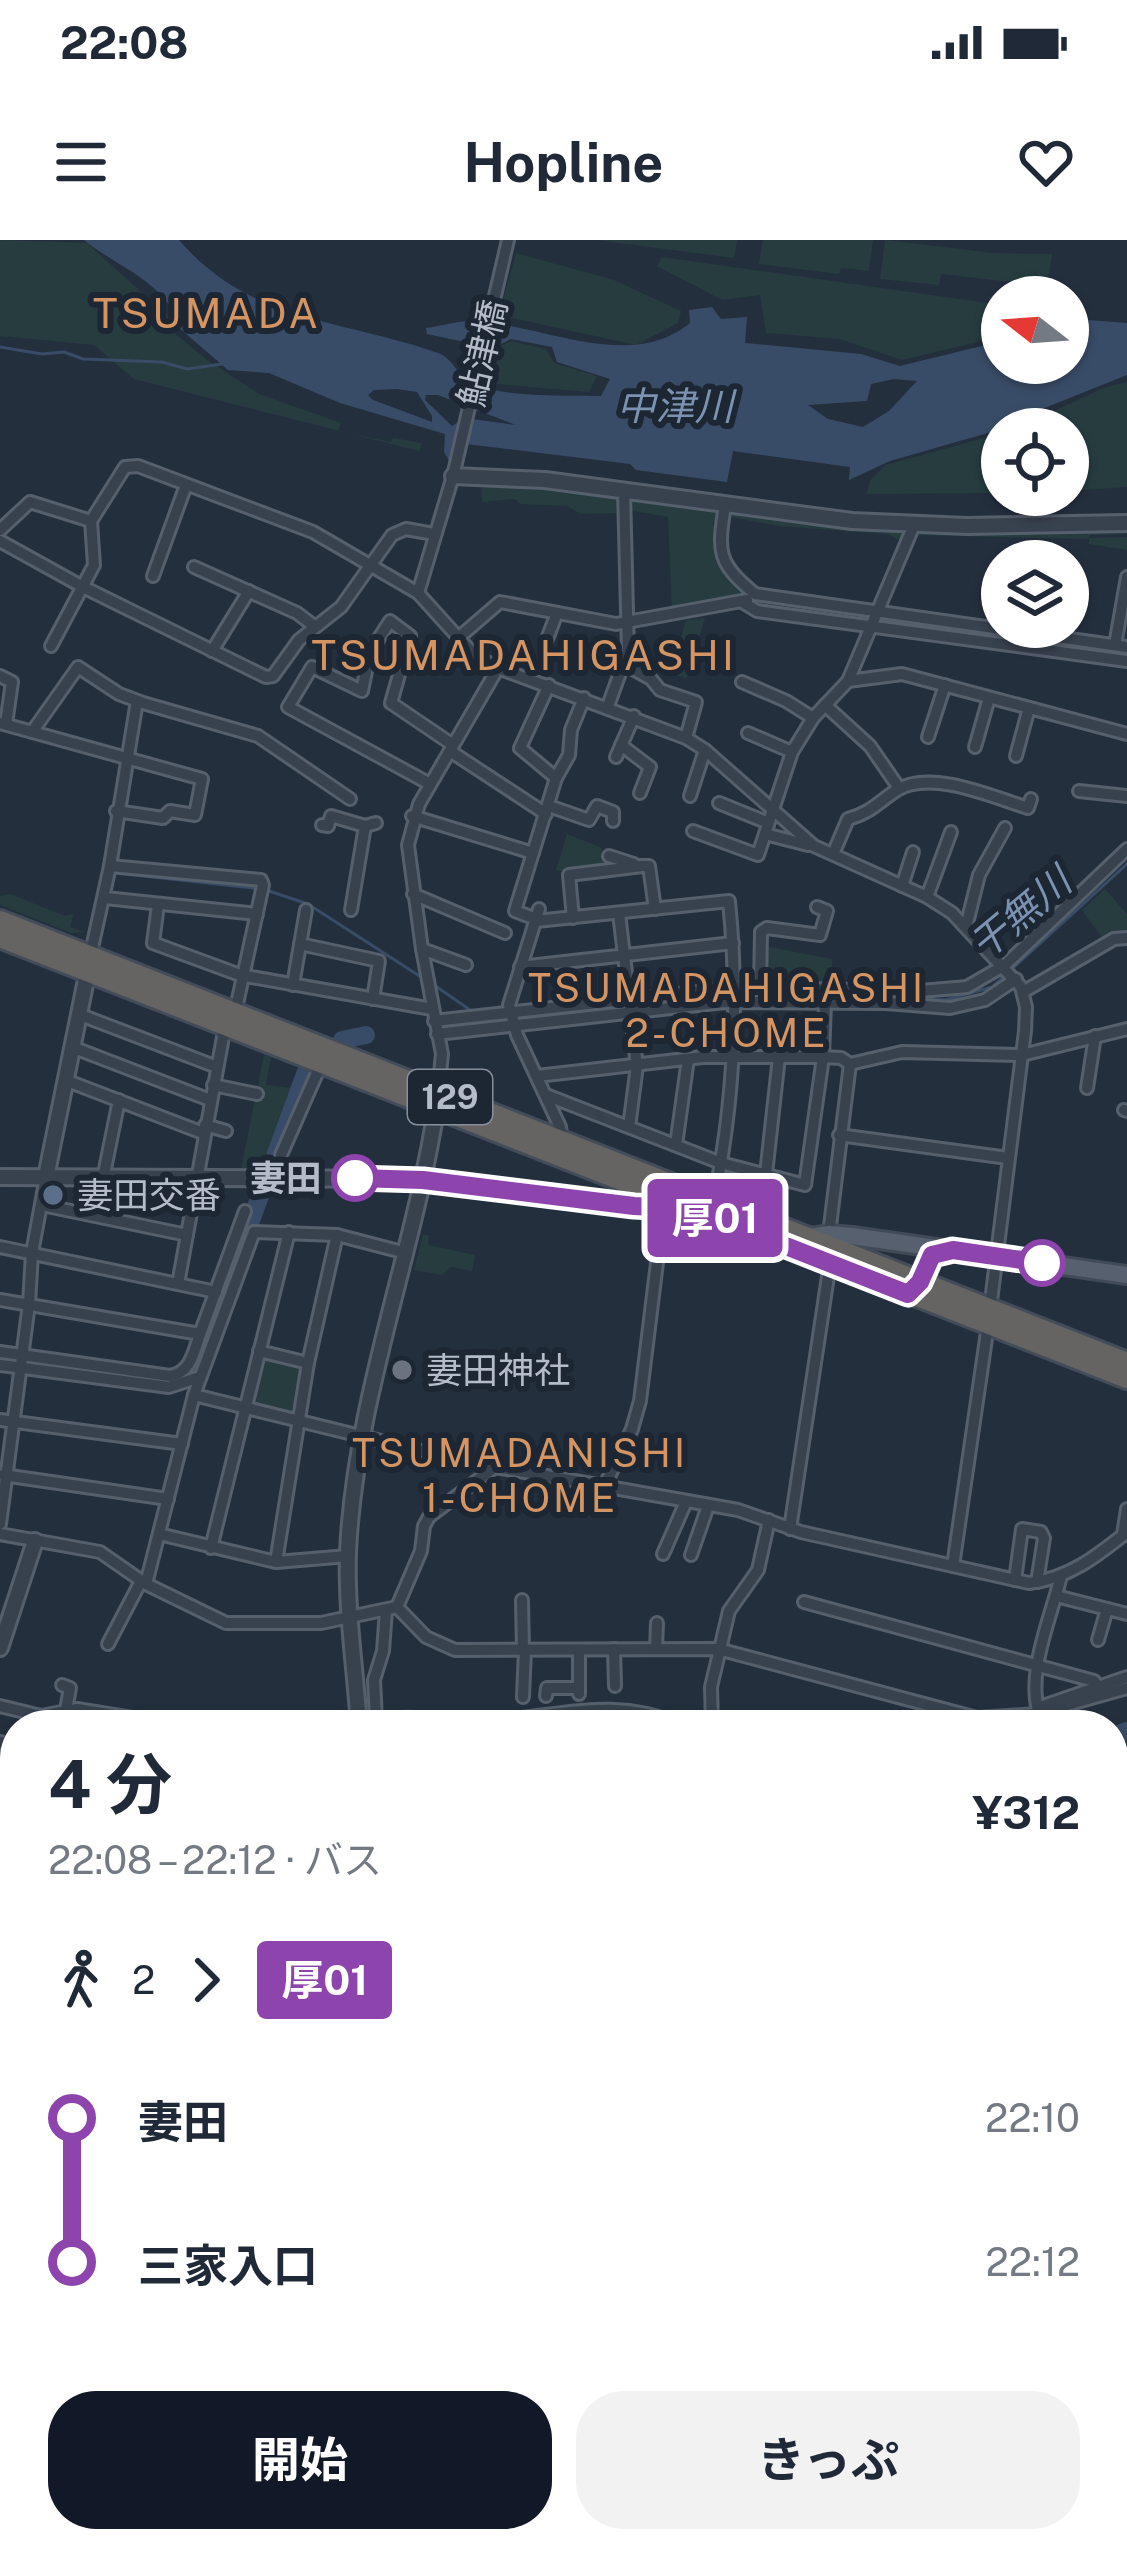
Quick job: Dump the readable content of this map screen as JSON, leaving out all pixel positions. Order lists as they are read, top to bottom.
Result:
{
  "streets": {
    "highway": ["129"],
    "street": ["鮎津橋"]
  },
  "districts": [
    "TSUMADA",
    "TSUMADAHIGASHI",
    "TSUMADAHIGASHI 2-CHOME",
    "TSUMADANISHI 1-CHOME"
  ],
  "water": ["中津川", "干無川"],
  "places": ["妻田", "妻田交番", "妻田神社"],
  "lines": ["bus line 厚01"],
  "north": "left",
  "page": {
    "status": "22:08",
    "header": "Hopline",
    "on_map": "厚01",
    "heading": ["4 分", "22:08 – 22:12 · バス", "¥312"],
    "legs": ["2", "厚01"],
    "list": [
      {
        "name": "妻田",
        "value": "22:10"
      },
      {
        "name": "三家入口",
        "value": "22:12"
      }
    ],
    "buttons": ["開始", "きっぷ"]
  }
}
